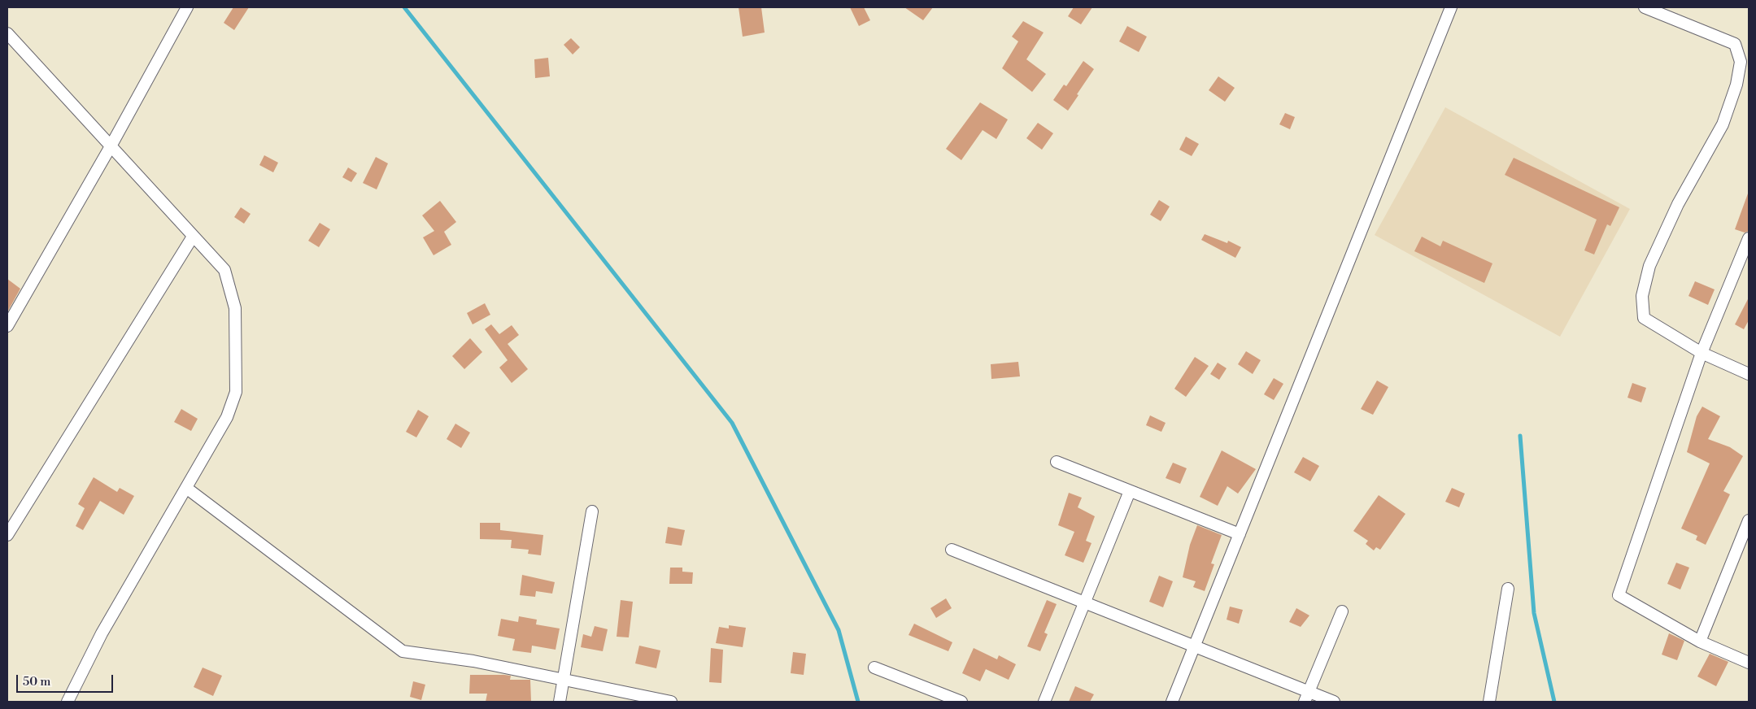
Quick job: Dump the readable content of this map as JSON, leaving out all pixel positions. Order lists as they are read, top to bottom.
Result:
{
  "scale_bar": "50 m"
}
